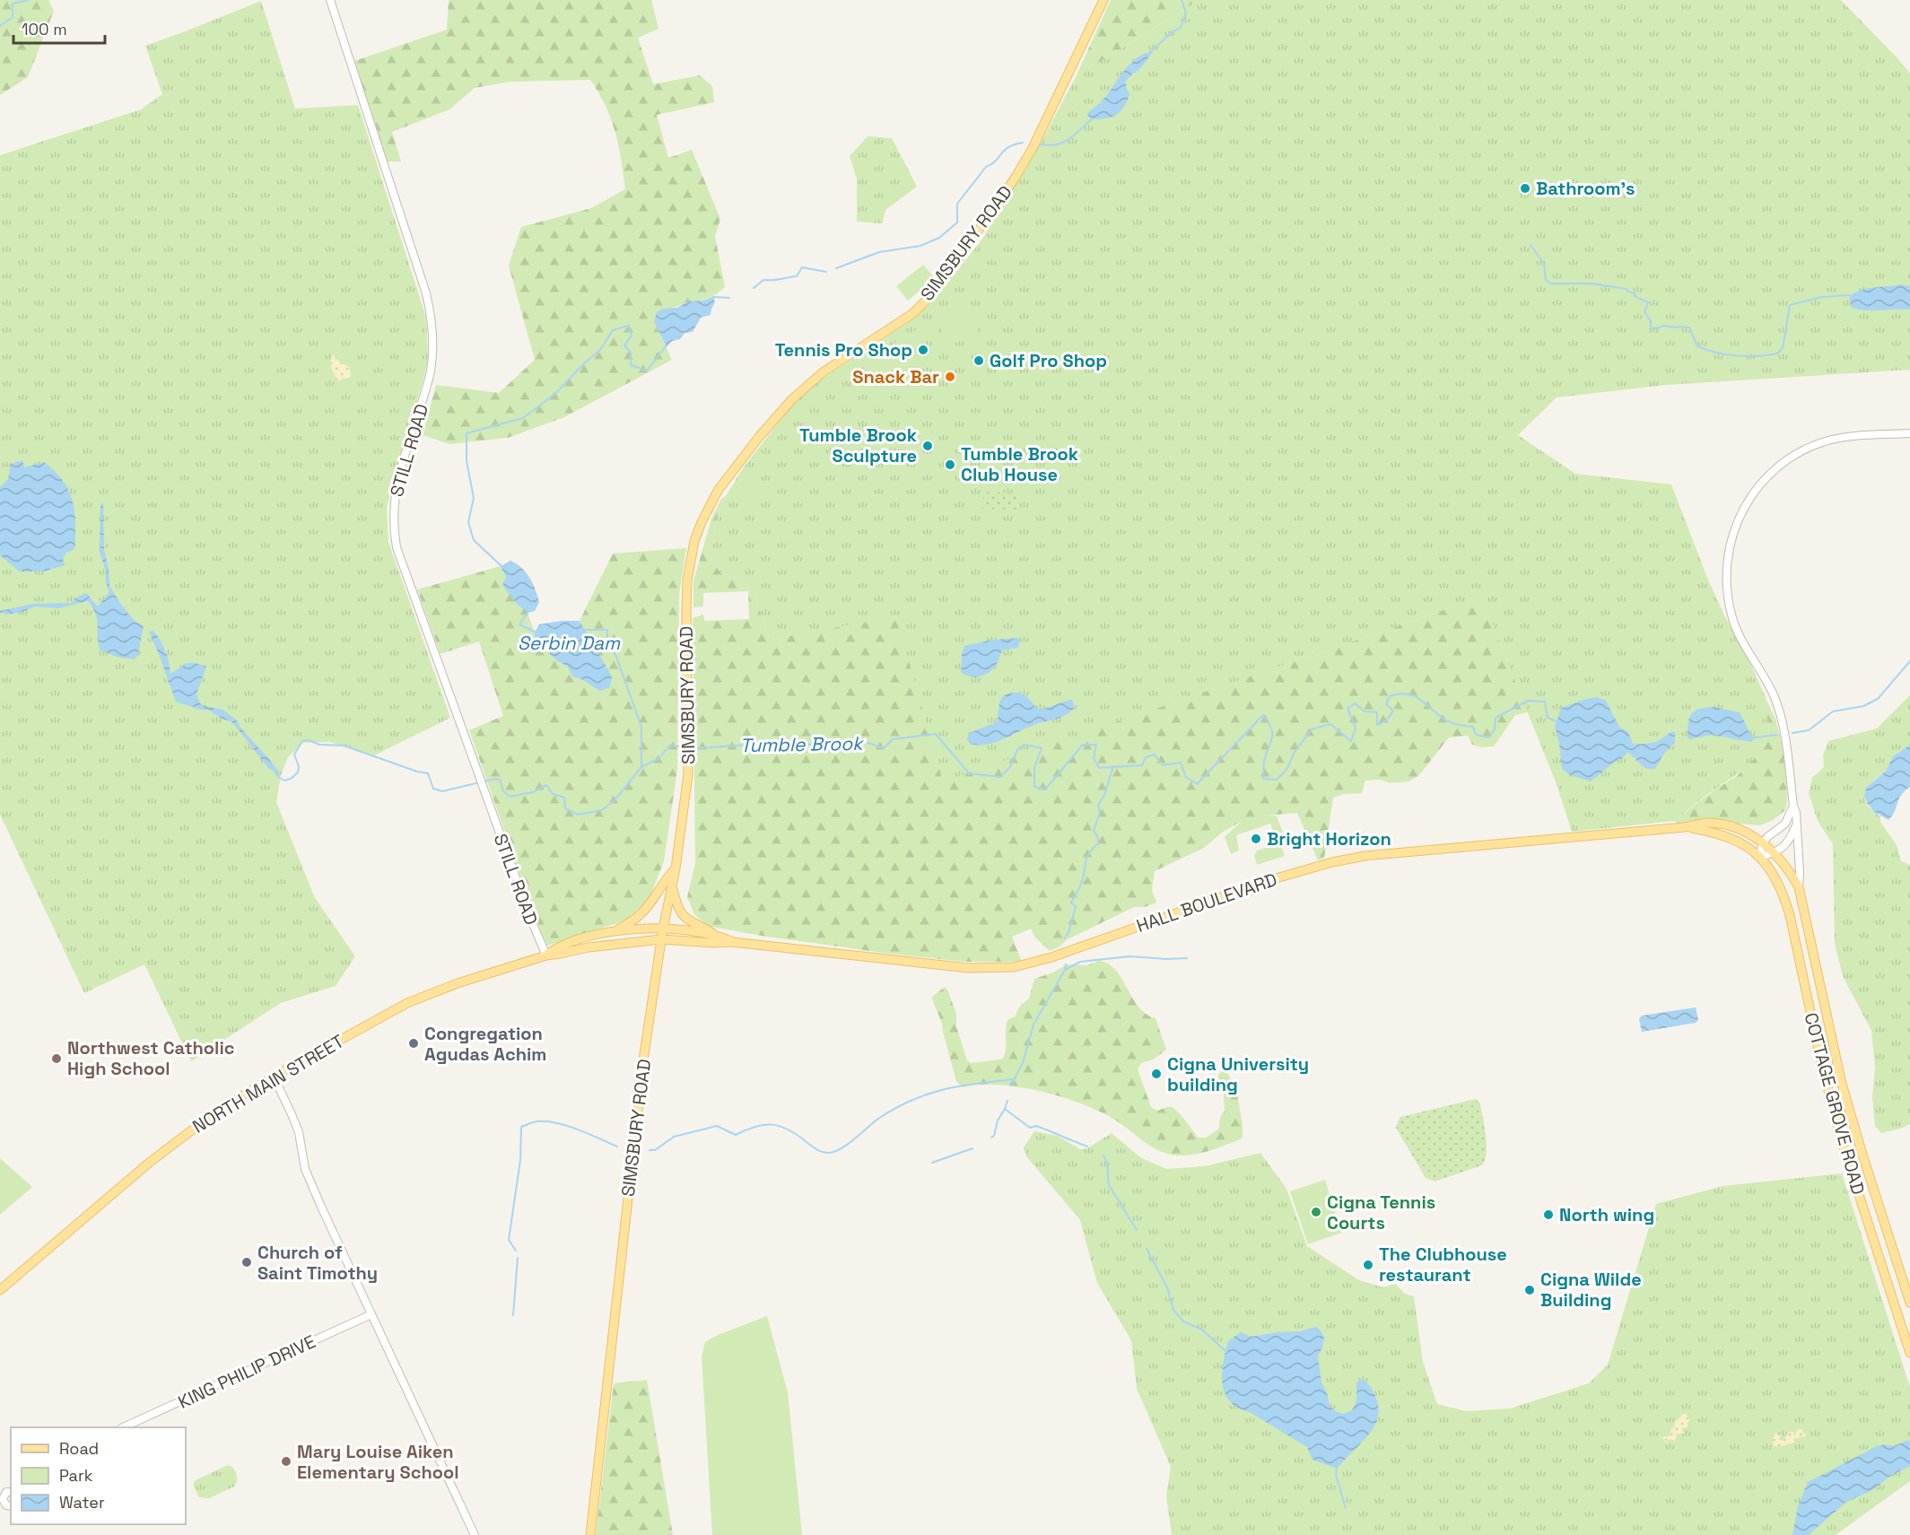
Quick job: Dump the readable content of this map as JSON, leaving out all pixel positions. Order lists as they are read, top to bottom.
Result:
{
  "streets": {
    "main road": [
      "SIMSBURY ROAD",
      "HALL BOULEVARD",
      "NORTH MAIN STREET",
      "COTTAGE GROVE ROAD"
    ],
    "street": ["STILL ROAD", "KING PHILIP DRIVE"]
  },
  "crossings": [
    ["SIMSBURY ROAD", "HALL BOULEVARD"],
    ["SIMSBURY ROAD", "NORTH MAIN STREET"],
    ["STILL ROAD", "NORTH MAIN STREET"],
    ["HALL BOULEVARD", "NORTH MAIN STREET"],
    ["HALL BOULEVARD", "COTTAGE GROVE ROAD"]
  ],
  "water": ["Serbin Dam", "Tumble Brook"],
  "places": [
    "Bathroom's",
    "Tennis Pro Shop",
    "Golf Pro Shop",
    "Snack Bar",
    "Tumble Brook Sculpture",
    "Tumble Brook Club House",
    "Bright Horizon",
    "Congregation Agudas Achim",
    "Northwest Catholic High School",
    "Cigna University building",
    "Cigna Tennis Courts",
    "North wing",
    "Church of Saint Timothy",
    "The Clubhouse restaurant",
    "Cigna Wilde Building",
    "Mary Louise Aiken Elementary School"
  ],
  "legend": ["Road", "Park", "Water"],
  "scale_bar": "100 m"
}
